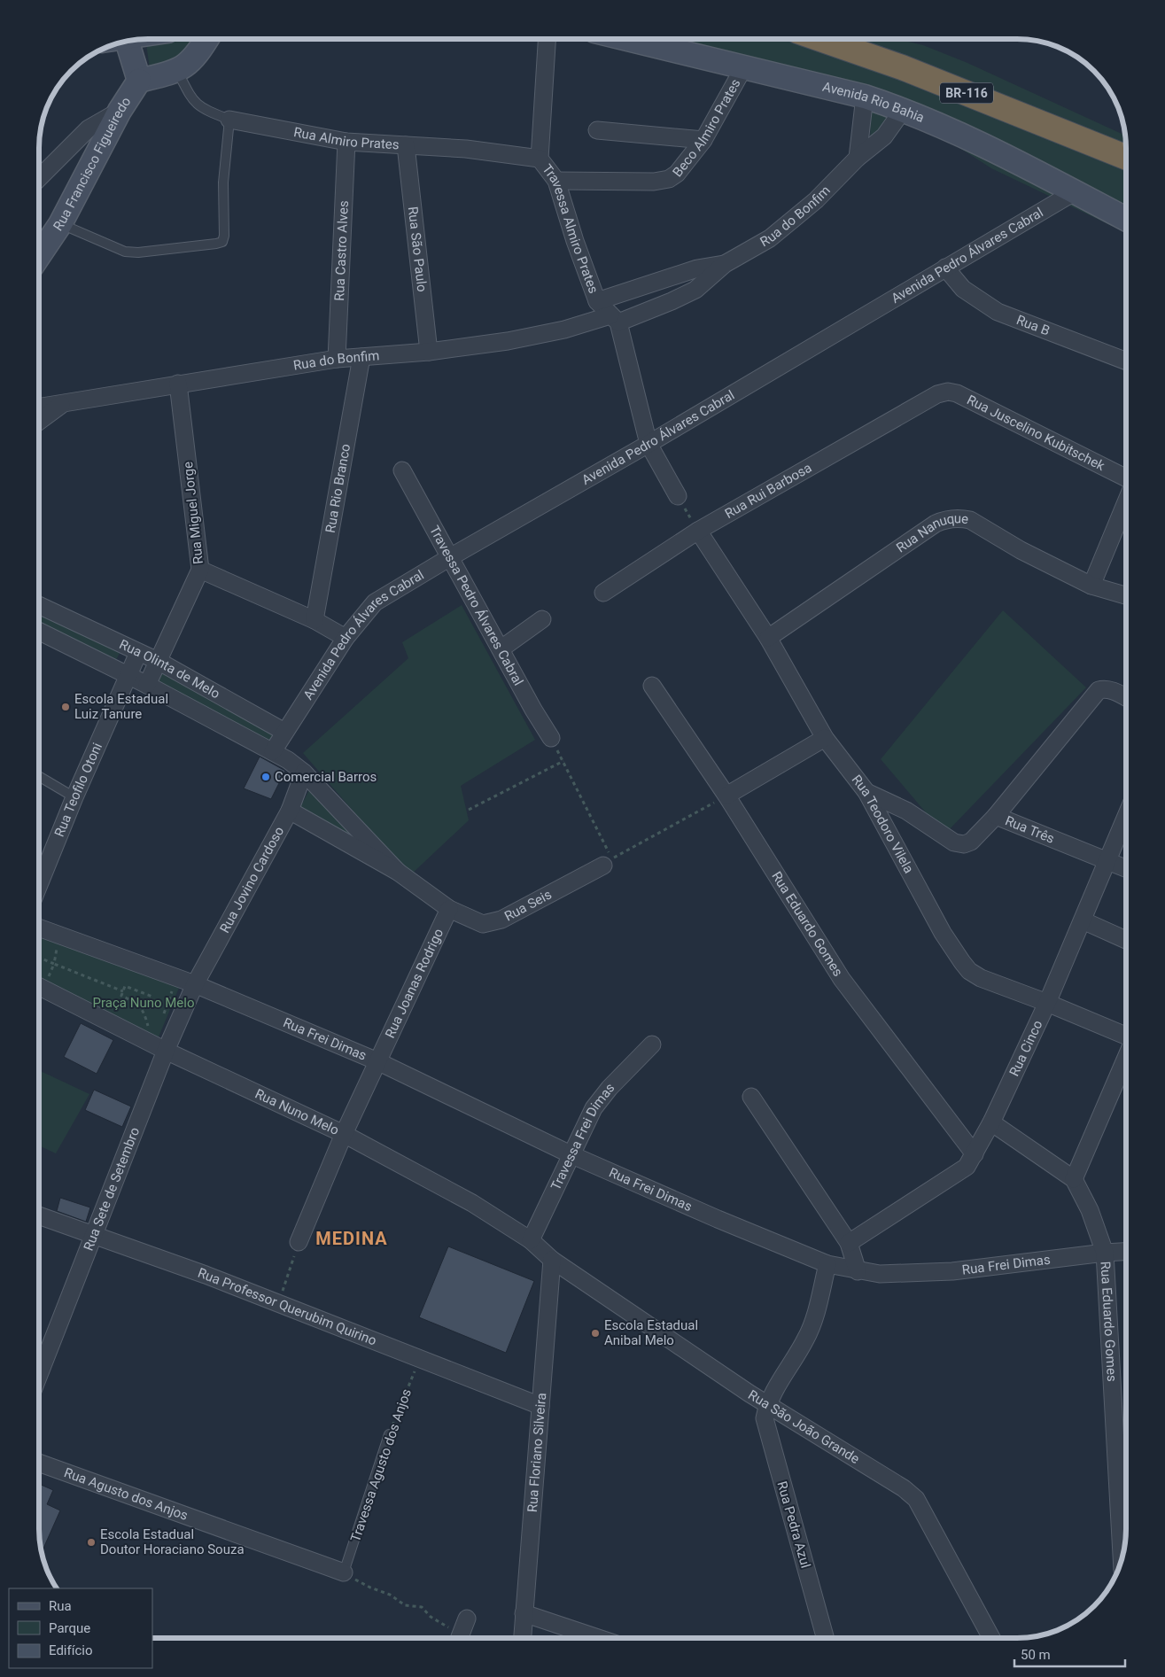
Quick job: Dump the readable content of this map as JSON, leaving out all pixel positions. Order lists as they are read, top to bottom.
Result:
{
  "streets": {
    "highway": ["BR-116"],
    "main road": ["Avenida Rio Bahia", "Rua Francisco Figueiredo"],
    "street": [
      "Beco Almiro Prates",
      "Rua Almiro Prates",
      "Rua do Bonfim",
      "Travessa Almiro Prates",
      "Rua São Paulo",
      "Rua Castro Alves",
      "Avenida Pedro Álvares Cabral",
      "Rua B",
      "Rua Juscelino Kubitschek",
      "Rua Rio Branco",
      "Rua Rui Barbosa",
      "Rua Miguel Jorge",
      "Rua Nanuque",
      "Travessa Pedro Álvares Cabral",
      "Rua Olinta de Melo",
      "Rua Teofilo Otoni",
      "Rua Teodoro Vilela",
      "Rua Três",
      "Rua Jovino Cardoso",
      "Rua Seis",
      "Rua Eduardo Gomes",
      "Rua Joanas Rodrigo",
      "Rua Frei Dimas",
      "Rua Cinco",
      "Rua Nuno Melo",
      "Travessa Frei Dimas",
      "Rua Sete de Setembro",
      "Rua Professor Querubim Quirino",
      "Rua São João Grande",
      "Rua Floriano Silveira",
      "Rua Agusto dos Anjos",
      "Rua Pedra Azul"
    ],
    "lane": ["Travessa Agusto dos Anjos"]
  },
  "crossings": [
    ["Avenida Rio Bahia", "Beco Almiro Prates"],
    ["Avenida Rio Bahia", "Rua do Bonfim"],
    ["Avenida Rio Bahia", "Avenida Pedro Álvares Cabral"],
    ["Beco Almiro Prates", "Travessa Almiro Prates"],
    ["Rua Almiro Prates", "Travessa Almiro Prates"],
    ["Rua Almiro Prates", "Rua São Paulo"],
    ["Rua Almiro Prates", "Rua Castro Alves"],
    ["Rua do Bonfim", "Travessa Almiro Prates"],
    ["Rua do Bonfim", "Rua São Paulo"],
    ["Rua do Bonfim", "Rua Castro Alves"],
    ["Rua do Bonfim", "Rua Rio Branco"],
    ["Rua do Bonfim", "Rua Miguel Jorge"],
    ["Travessa Almiro Prates", "Avenida Pedro Álvares Cabral"],
    ["Avenida Pedro Álvares Cabral", "Rua B"],
    ["Avenida Pedro Álvares Cabral", "Travessa Pedro Álvares Cabral"],
    ["Avenida Pedro Álvares Cabral", "Rua Olinta de Melo"],
    ["Rua Juscelino Kubitschek", "Rua Rui Barbosa"],
    ["Rua Rui Barbosa", "Rua Teodoro Vilela"],
    ["Rua Miguel Jorge", "Rua Olinta de Melo"],
    ["Rua Nanuque", "Rua Teodoro Vilela"],
    ["Rua Olinta de Melo", "Rua Teofilo Otoni"],
    ["Rua Olinta de Melo", "Rua Jovino Cardoso"],
    ["Rua Olinta de Melo", "Rua Seis"],
    ["Rua Olinta de Melo", "Rua Joanas Rodrigo"],
    ["Rua Teodoro Vilela", "Rua Três"],
    ["Rua Teodoro Vilela", "Rua Cinco"],
    ["Rua Três", "Rua Cinco"],
    ["Rua Jovino Cardoso", "Rua Frei Dimas"],
    ["Rua Jovino Cardoso", "Rua Sete de Setembro"],
    ["Rua Seis", "Rua Joanas Rodrigo"],
    ["Rua Eduardo Gomes", "Rua Frei Dimas"],
    ["Rua Eduardo Gomes", "Rua Cinco"],
    ["Rua Joanas Rodrigo", "Rua Frei Dimas"],
    ["Rua Joanas Rodrigo", "Rua Nuno Melo"],
    ["Rua Frei Dimas", "Travessa Frei Dimas"],
    ["Rua Frei Dimas", "Rua Sete de Setembro"],
    ["Rua Nuno Melo", "Travessa Frei Dimas"],
    ["Rua Nuno Melo", "Rua Sete de Setembro"],
    ["Rua Nuno Melo", "Rua São João Grande"],
    ["Rua Nuno Melo", "Rua Floriano Silveira"],
    ["Rua Sete de Setembro", "Rua Professor Querubim Quirino"],
    ["Rua Professor Querubim Quirino", "Rua Floriano Silveira"],
    ["Rua Professor Querubim Quirino", "Travessa Agusto dos Anjos"],
    ["Rua São João Grande", "Rua Floriano Silveira"],
    ["Rua São João Grande", "Rua Pedra Azul"],
    ["Travessa Agusto dos Anjos", "Rua Agusto dos Anjos"]
  ],
  "districts": ["MEDINA"],
  "parks": ["Praça Nuno Melo"],
  "places": [
    "Escola Estadual Luiz Tanure",
    "Comercial Barros",
    "Escola Estadual Anibal Melo",
    "Escola Estadual Doutor Horaciano Souza"
  ],
  "legend": ["Rua", "Parque", "Edifício"],
  "scale_bar": "50 m"
}
